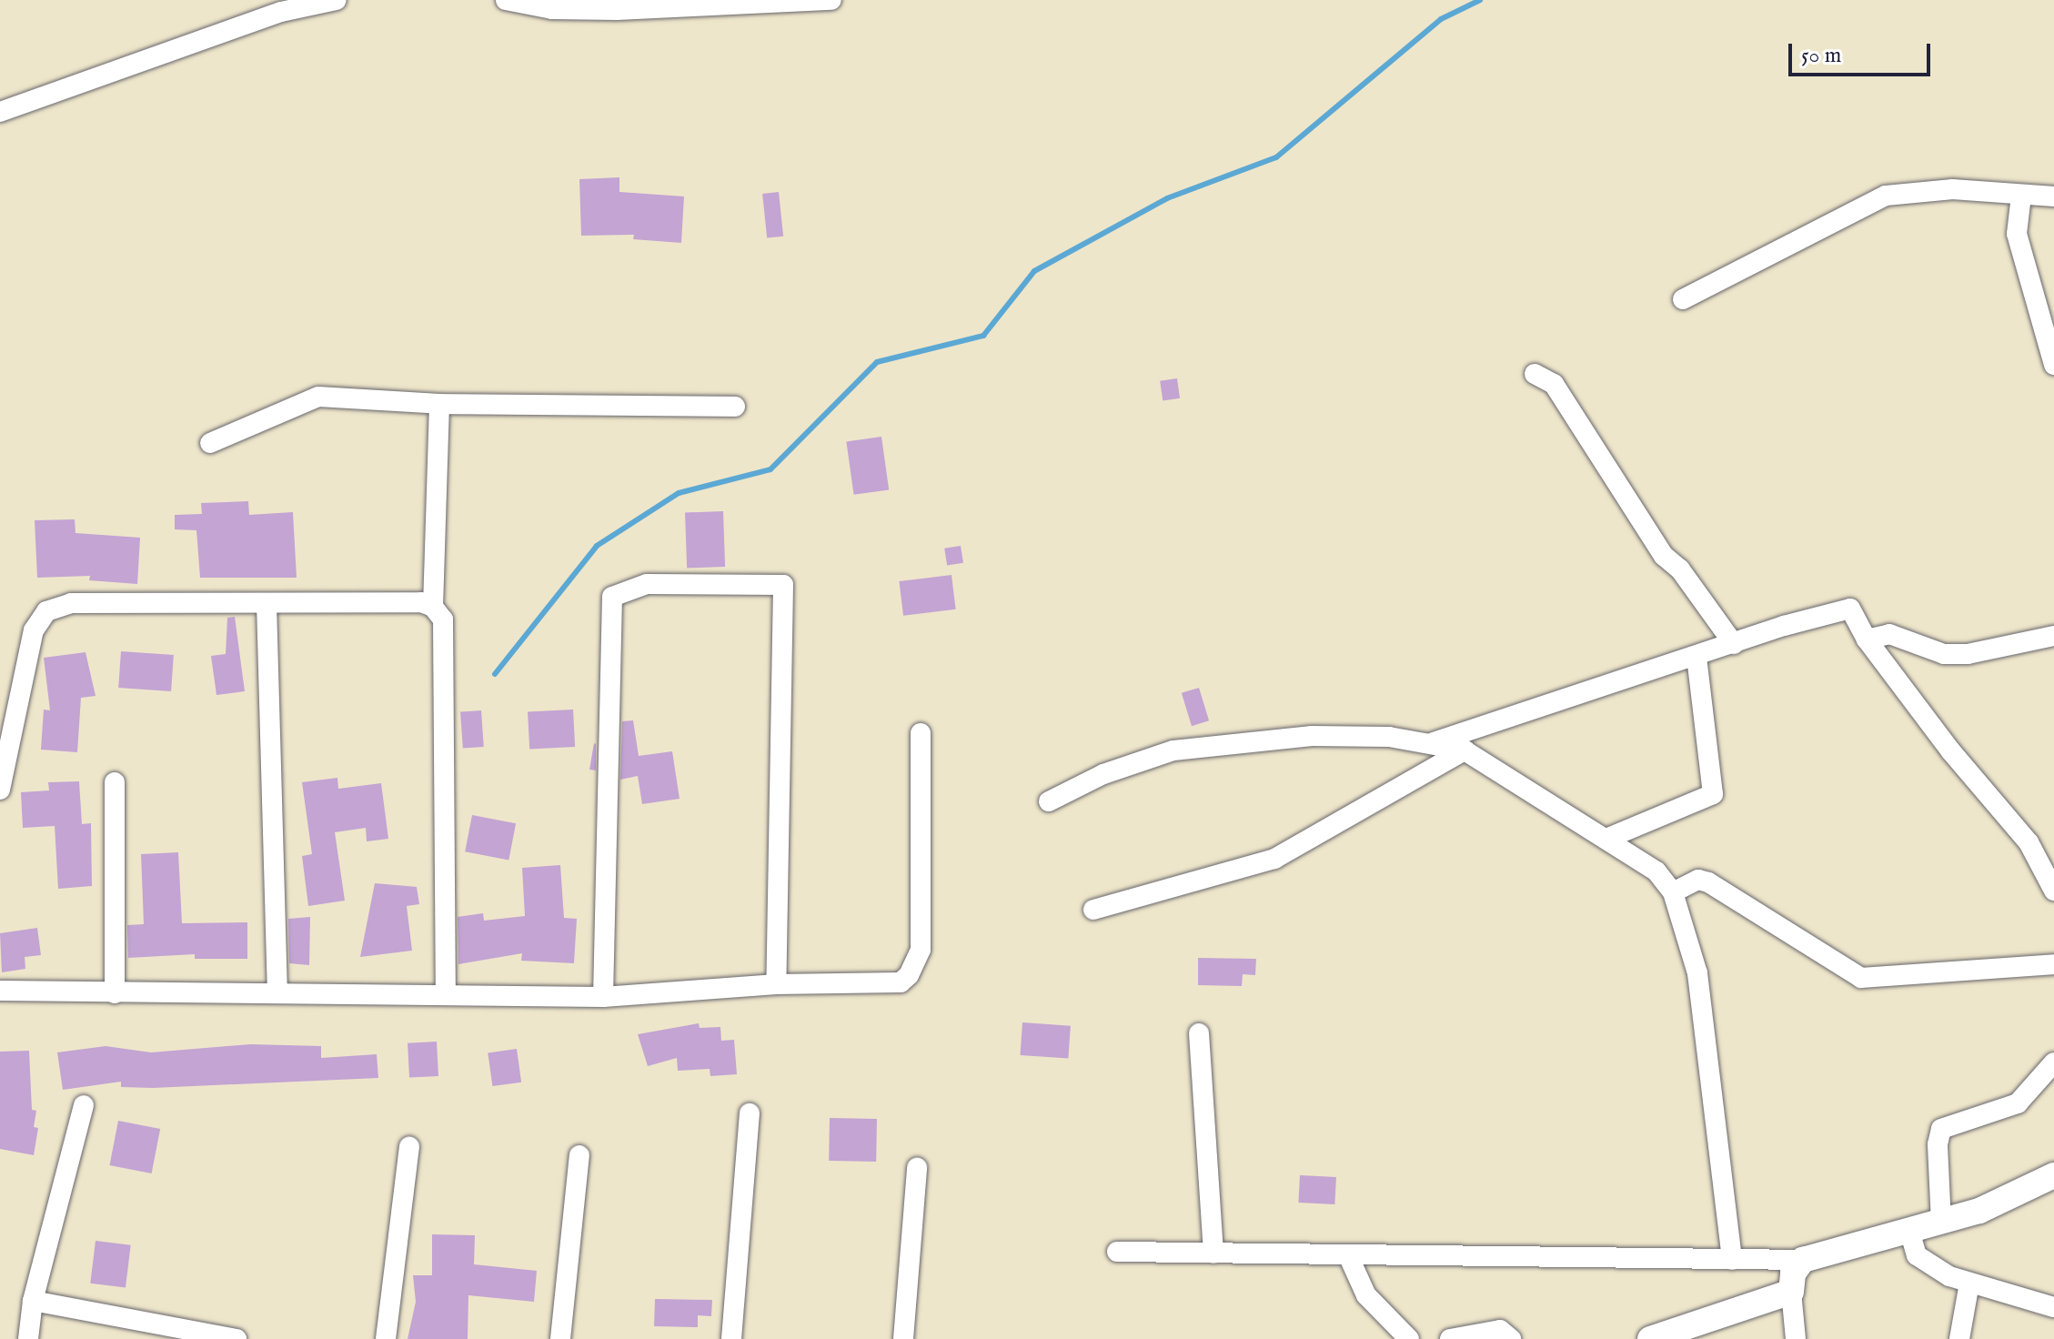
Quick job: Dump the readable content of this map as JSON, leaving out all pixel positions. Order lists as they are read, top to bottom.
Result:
{
  "scale_bar": "50 m"
}
